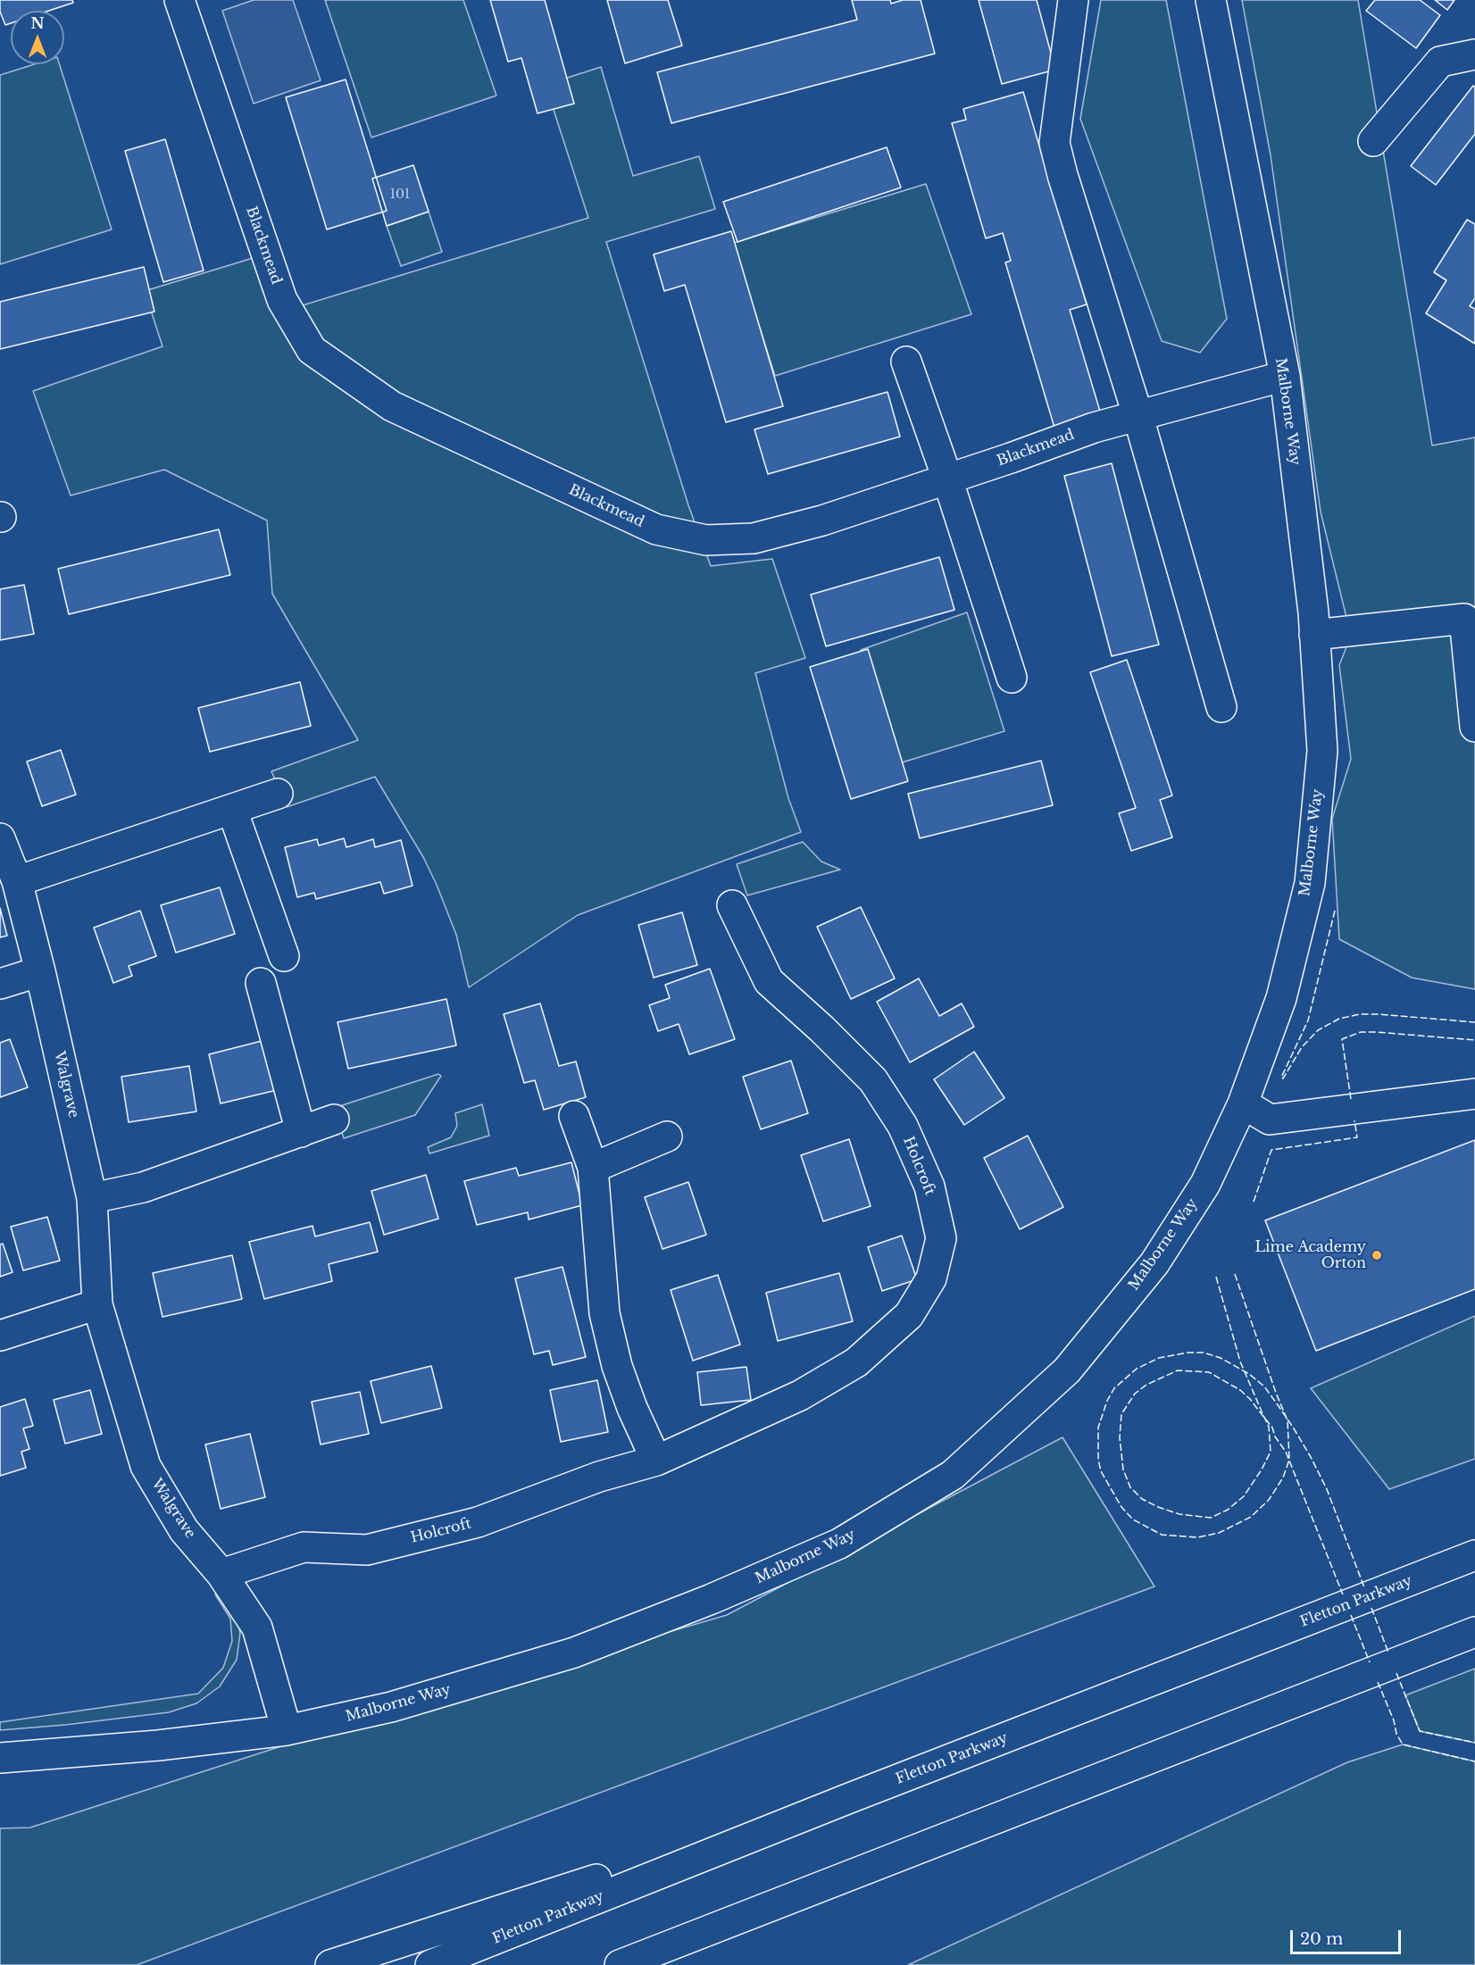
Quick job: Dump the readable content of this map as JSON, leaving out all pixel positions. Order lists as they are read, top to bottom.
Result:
{
  "streets": {
    "main road": [
      "Blackmead",
      "Malborne Way",
      "Walgrave",
      "Holcroft",
      "Fletton Parkway"
    ]
  },
  "crossings": [
    ["Blackmead", "Malborne Way"],
    ["Malborne Way", "Walgrave"],
    ["Walgrave", "Holcroft"]
  ],
  "places": ["Lime Academy Orton"],
  "house_numbers": ["101"],
  "scale_bar": "20 m",
  "north": "top"
}
